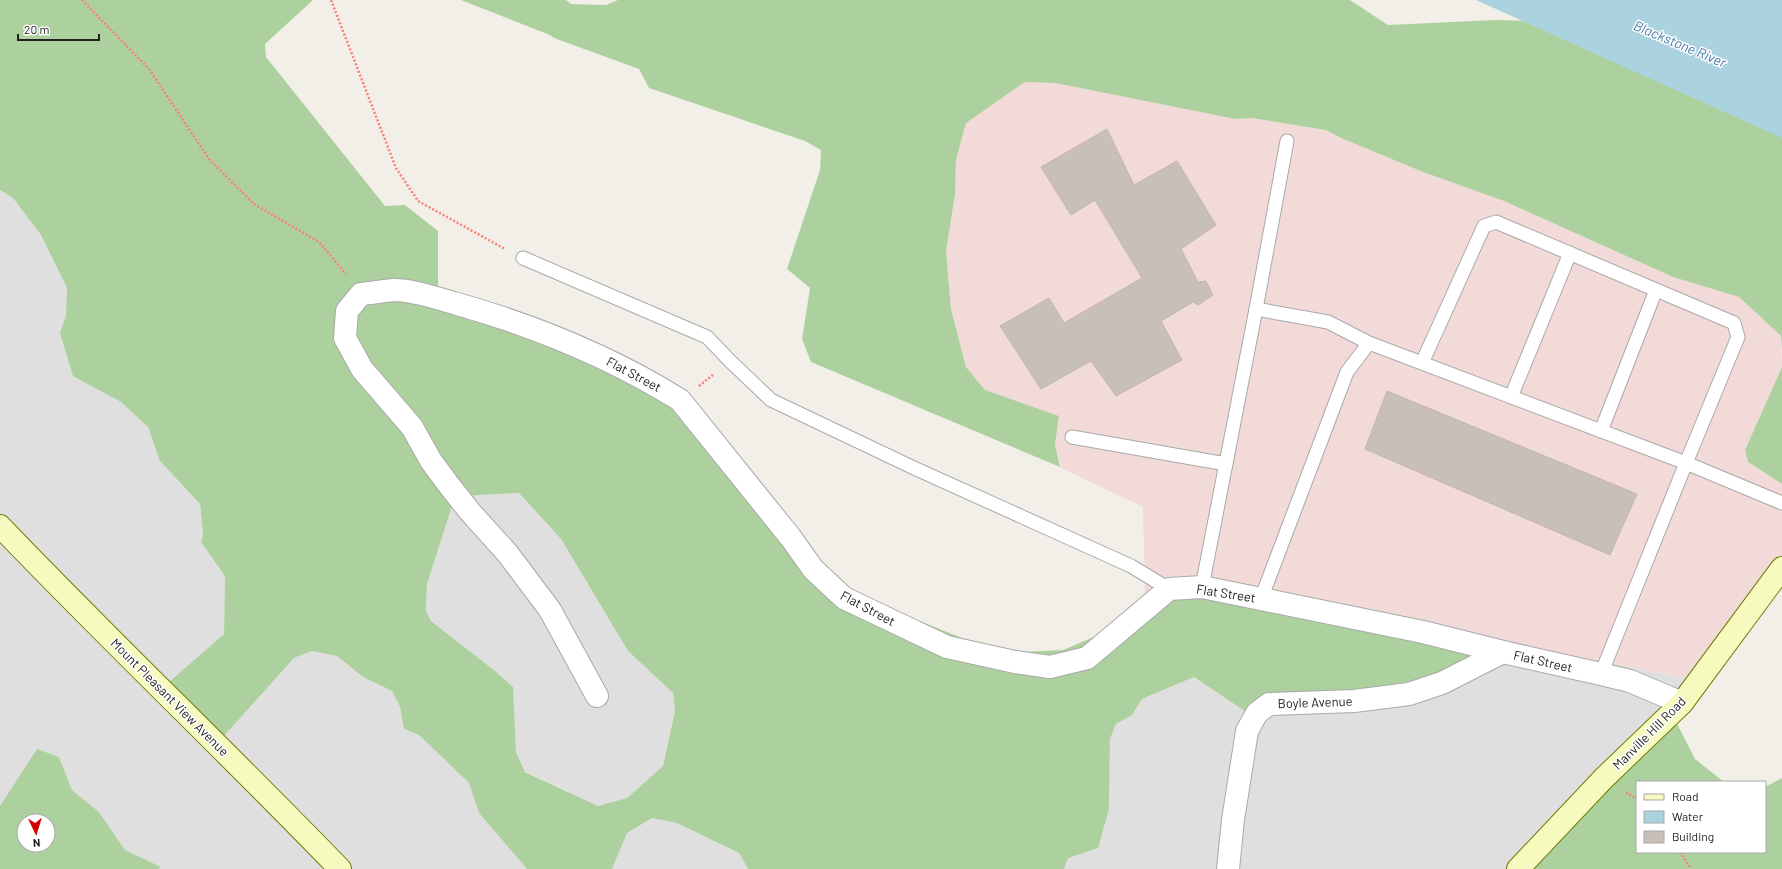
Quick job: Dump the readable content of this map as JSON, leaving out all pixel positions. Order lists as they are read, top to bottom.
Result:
{
  "streets": {
    "street": [
      "Flat Street",
      "Mount Pleasant View Avenue",
      "Boyle Avenue",
      "Manville Hill Road"
    ]
  },
  "crossings": [
    ["Flat Street", "Boyle Avenue"],
    ["Flat Street", "Manville Hill Road"]
  ],
  "water": ["Blackstone River"],
  "legend": ["Road", "Water", "Building"],
  "scale_bar": "20 m",
  "north": "bottom"
}
